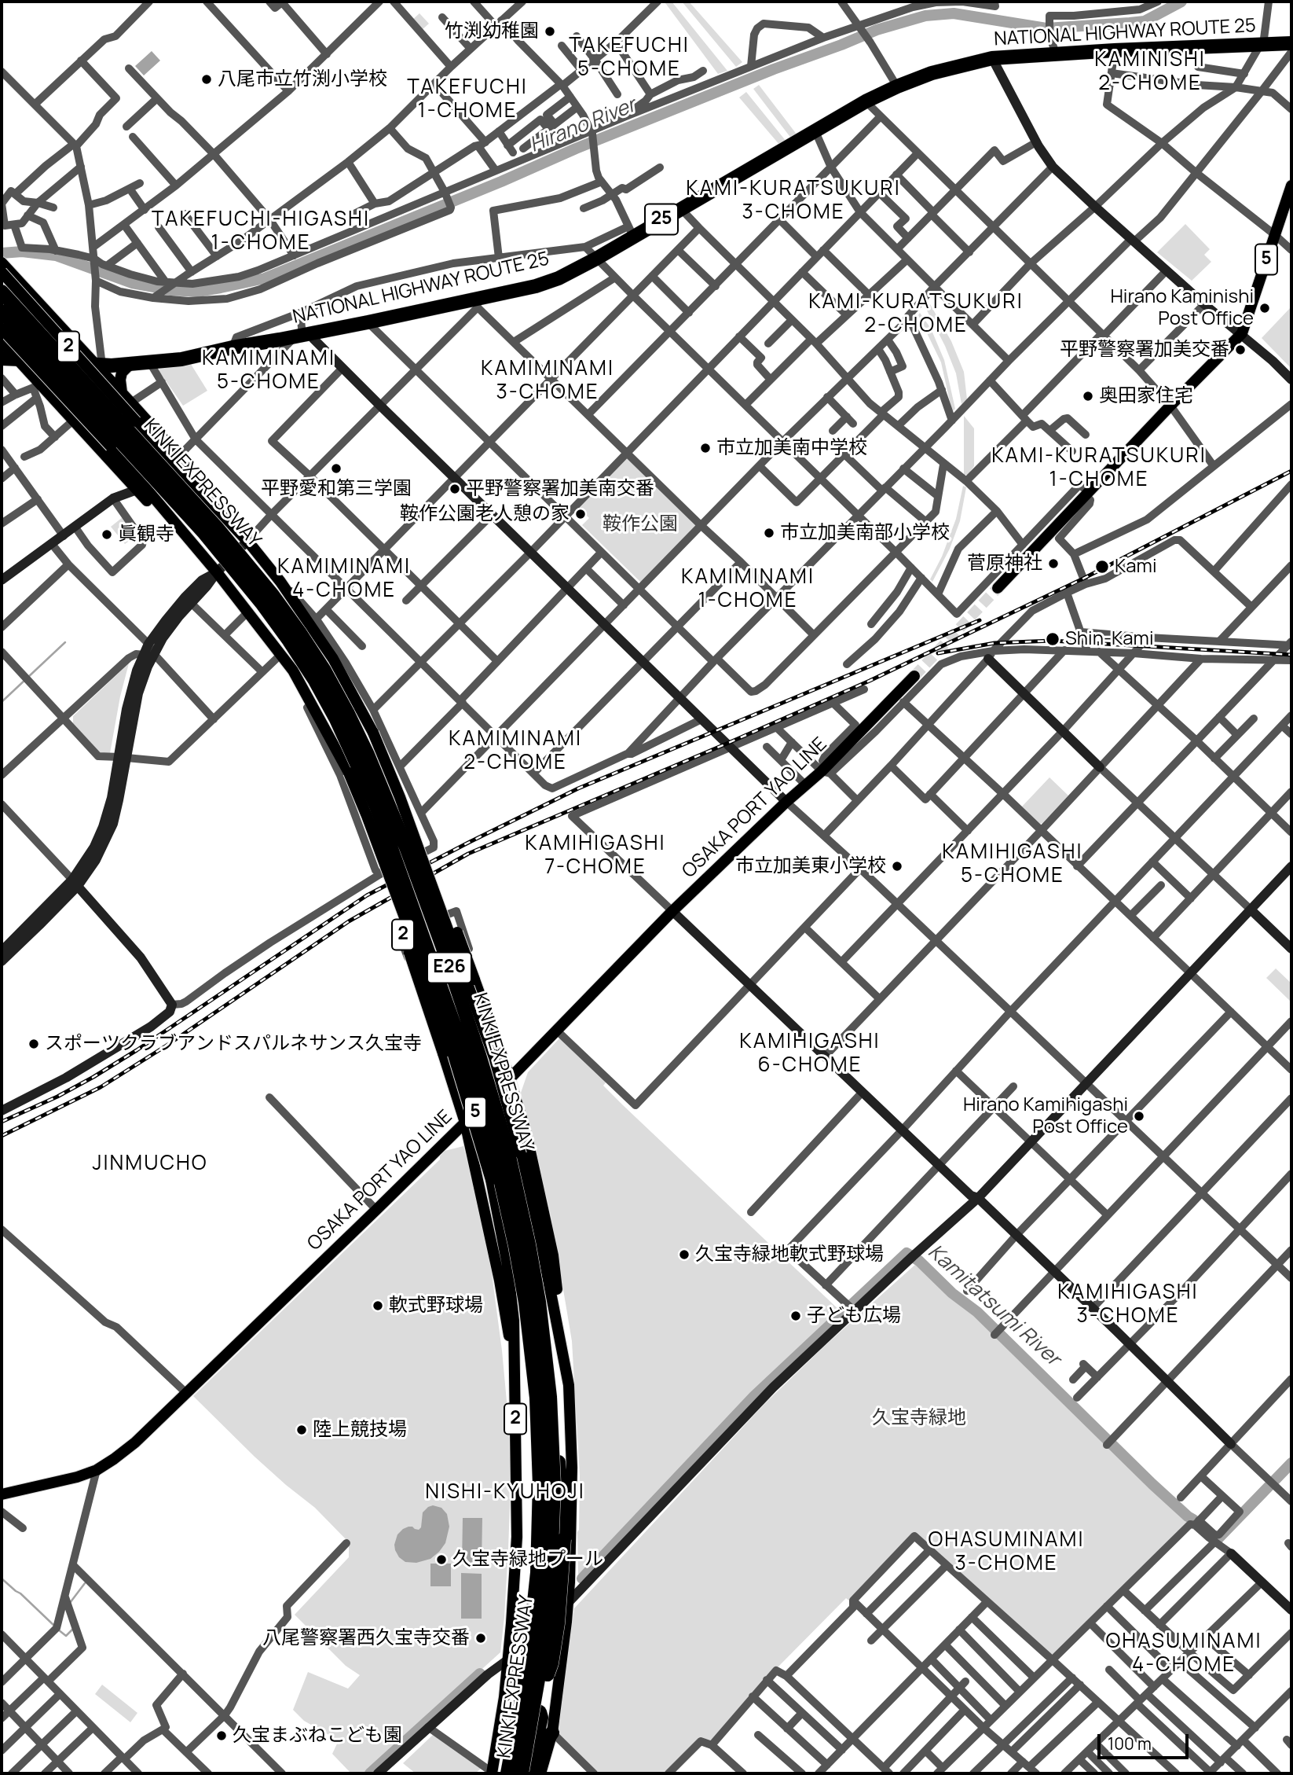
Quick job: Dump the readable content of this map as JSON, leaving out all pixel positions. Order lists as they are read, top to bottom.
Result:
{
  "streets": {
    "highway": [
      "NATIONAL HIGHWAY ROUTE 25",
      "25",
      "KINKI EXPRESSWAY",
      "E26"
    ],
    "main road": ["5", "2", "OSAKA PORT YAO LINE"]
  },
  "crossings": [
    ["NATIONAL HIGHWAY ROUTE 25", "2"],
    ["2", "OSAKA PORT YAO LINE"]
  ],
  "districts": [
    "TAKEFUCHI 5-CHOME",
    "KAMINISHI 2-CHOME",
    "TAKEFUCHI 1-CHOME",
    "KAMI-KURATSUKURI 3-CHOME",
    "TAKEFUCHI-HIGASHI 1-CHOME",
    "KAMI-KURATSUKURI 2-CHOME",
    "KAMIMINAMI 5-CHOME",
    "KAMIMINAMI 3-CHOME",
    "KAMI-KURATSUKURI 1-CHOME",
    "KAMIMINAMI 4-CHOME",
    "KAMIMINAMI 1-CHOME",
    "KAMIMINAMI 2-CHOME",
    "KAMIHIGASHI 7-CHOME",
    "KAMIHIGASHI 5-CHOME",
    "KAMIHIGASHI 6-CHOME",
    "JINMUCHO",
    "KAMIHIGASHI 3-CHOME",
    "NISHI-KYUHOJI",
    "OHASUMINAMI 3-CHOME",
    "OHASUMINAMI 4-CHOME"
  ],
  "water": ["Hirano River", "Kamitatsumi River"],
  "parks": ["鞍作公園", "久宝寺緑地"],
  "places": [
    "竹渕幼稚園",
    "八尾市立竹渕小学校",
    "Hirano Kaminishi Post Office",
    "平野警察署加美交番",
    "奥田家住宅",
    "市立加美南中学校",
    "平野愛和第三学園",
    "平野警察署加美南交番",
    "鞍作公園老人憩の家",
    "市立加美南部小学校",
    "眞観寺",
    "菅原神社",
    "Kami",
    "Shin-Kami",
    "市立加美東小学校",
    "スポーツクラブアンドスパルネサンス久宝寺",
    "Hirano Kamihigashi Post Office",
    "久宝寺緑地軟式野球場",
    "軟式野球場",
    "子ども広場",
    "陸上競技場",
    "久宝寺緑地プール",
    "八尾警察署西久宝寺交番",
    "久宝まぶねこども園"
  ],
  "scale_bar": "100 m"
}
